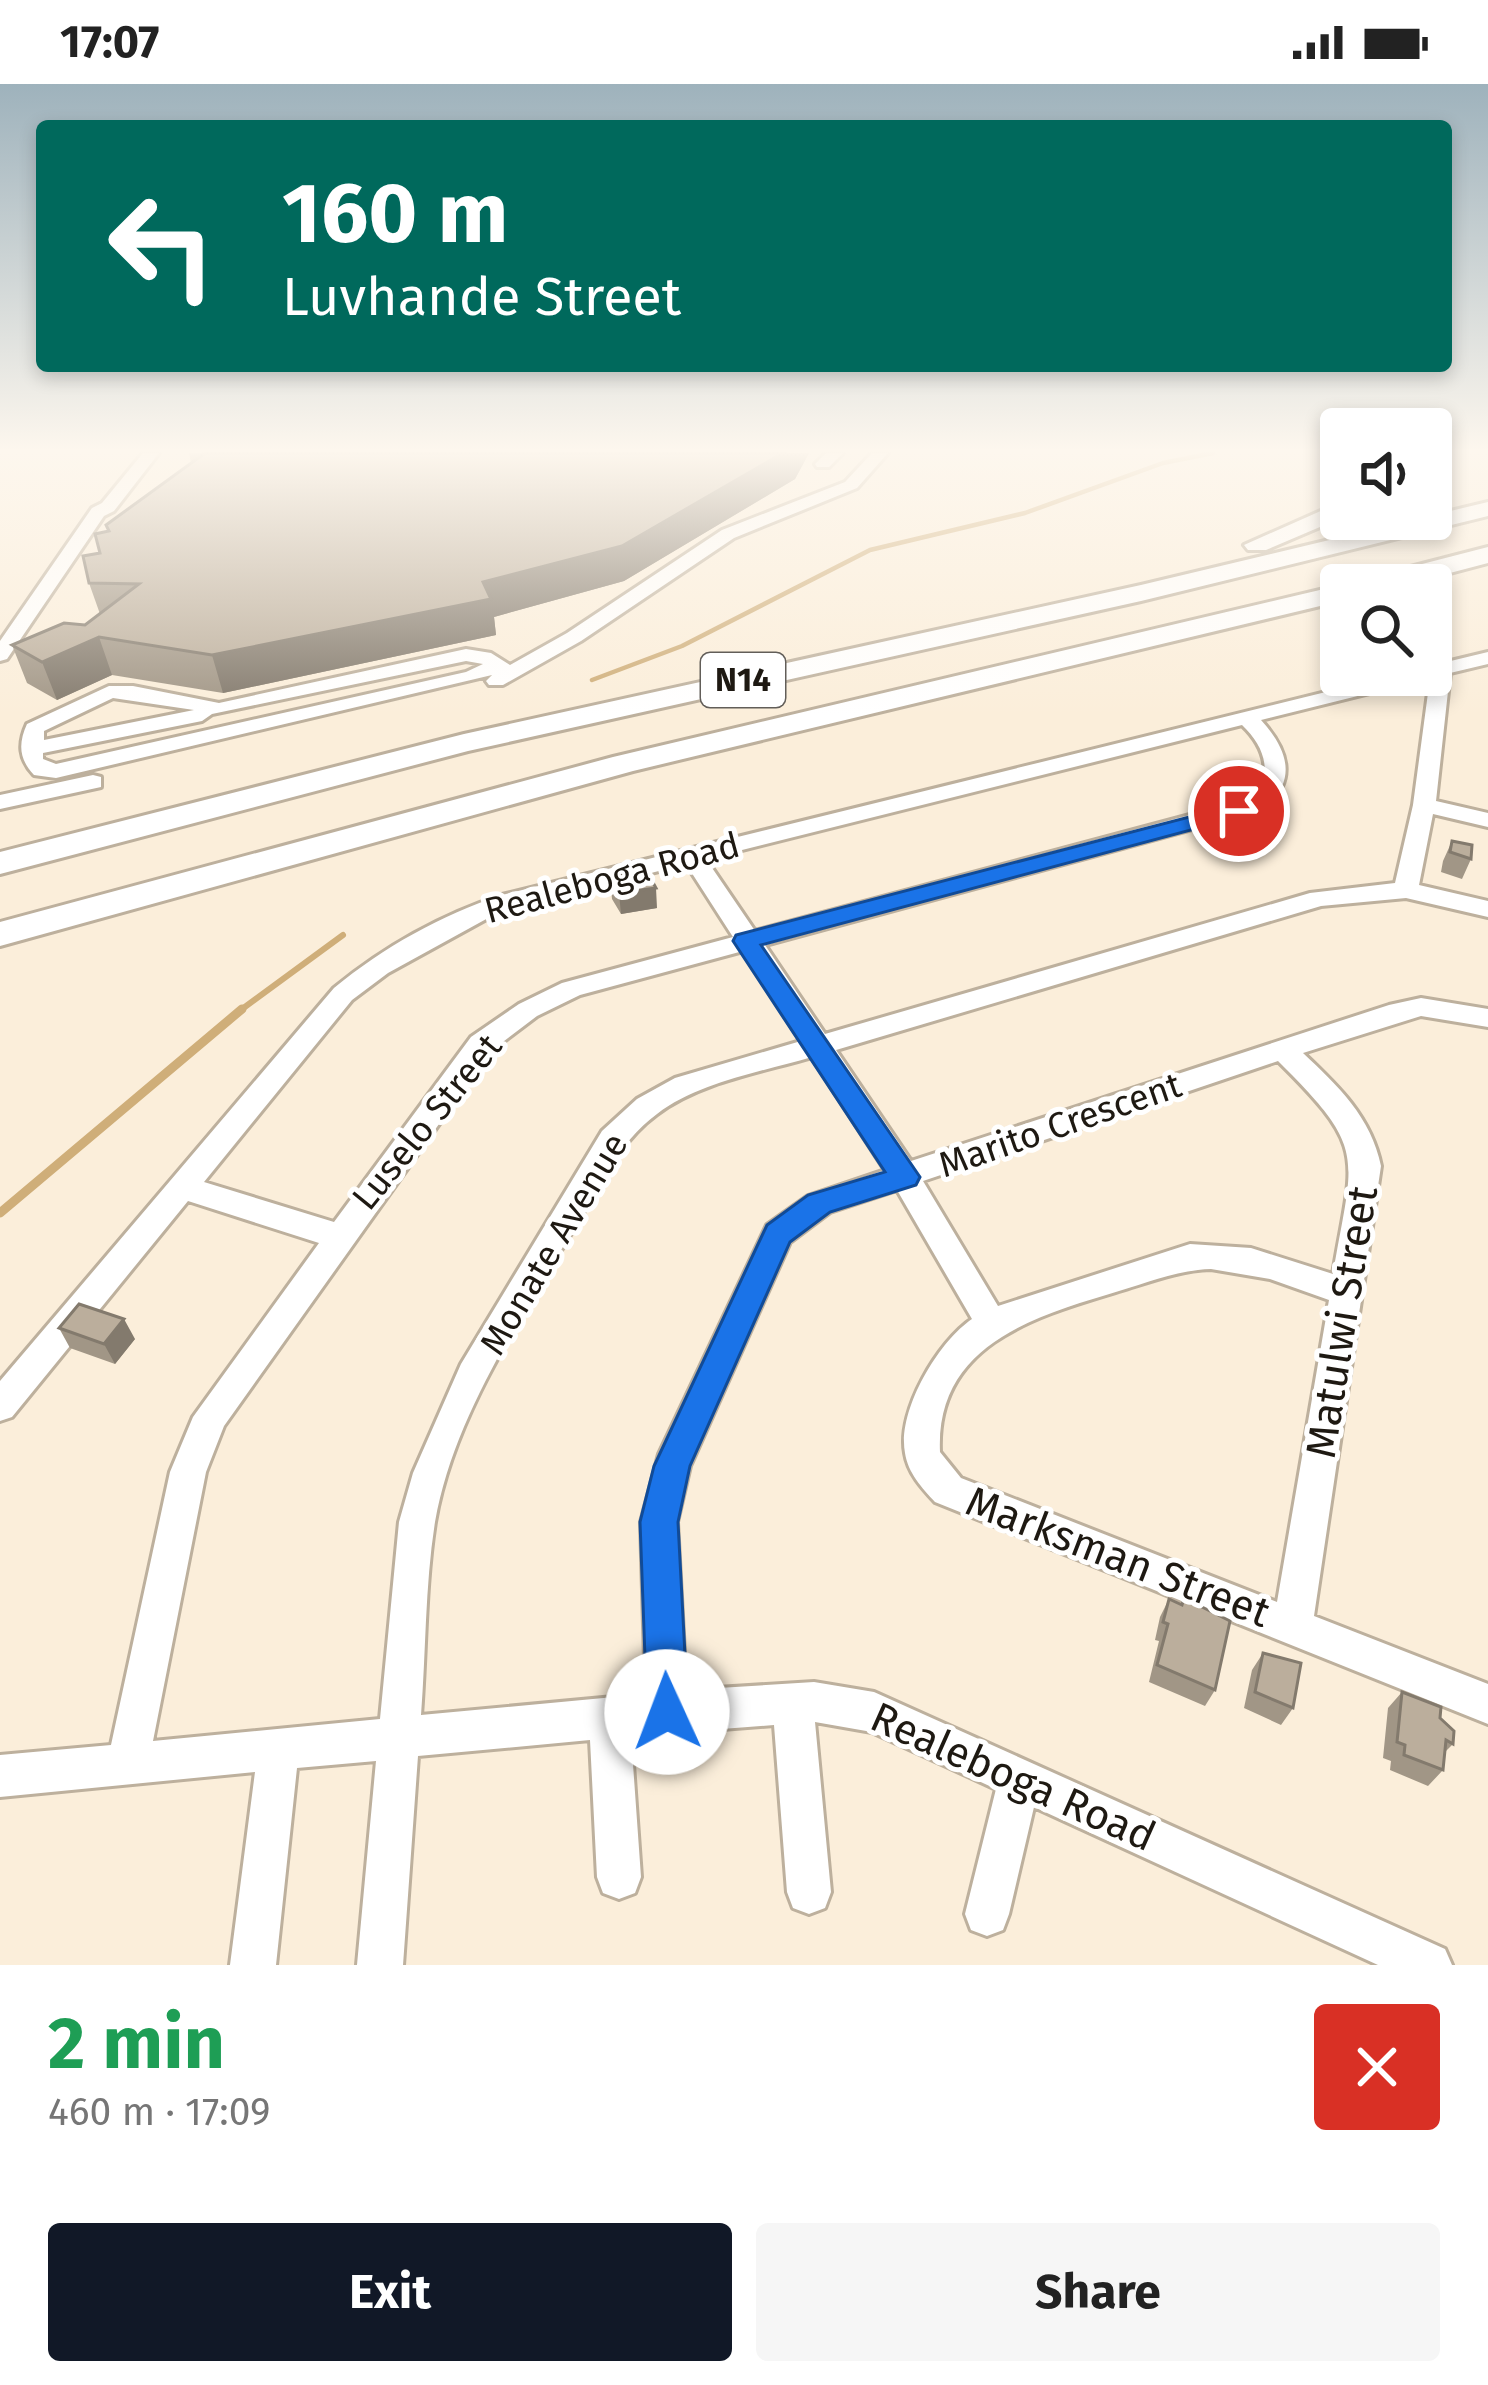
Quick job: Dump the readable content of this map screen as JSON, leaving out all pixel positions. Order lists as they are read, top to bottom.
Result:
{
  "streets": {
    "highway": ["N14"],
    "street": [
      "Realeboga Road",
      "Luselo Street",
      "Marito Crescent",
      "Monate Avenue",
      "Matulwi Street",
      "Marksman Street"
    ]
  },
  "crossings": [
    ["Realeboga Road", "Luselo Street"],
    ["Realeboga Road", "Marito Crescent"],
    ["Realeboga Road", "Monate Avenue"],
    ["Marito Crescent", "Matulwi Street"],
    ["Matulwi Street", "Marksman Street"]
  ],
  "page": {
    "status": "17:07",
    "turn": ["160 m", "Luvhande Street"],
    "heading": ["2 min", "460 m · 17:09"],
    "buttons": ["Exit", "Share"]
  }
}
